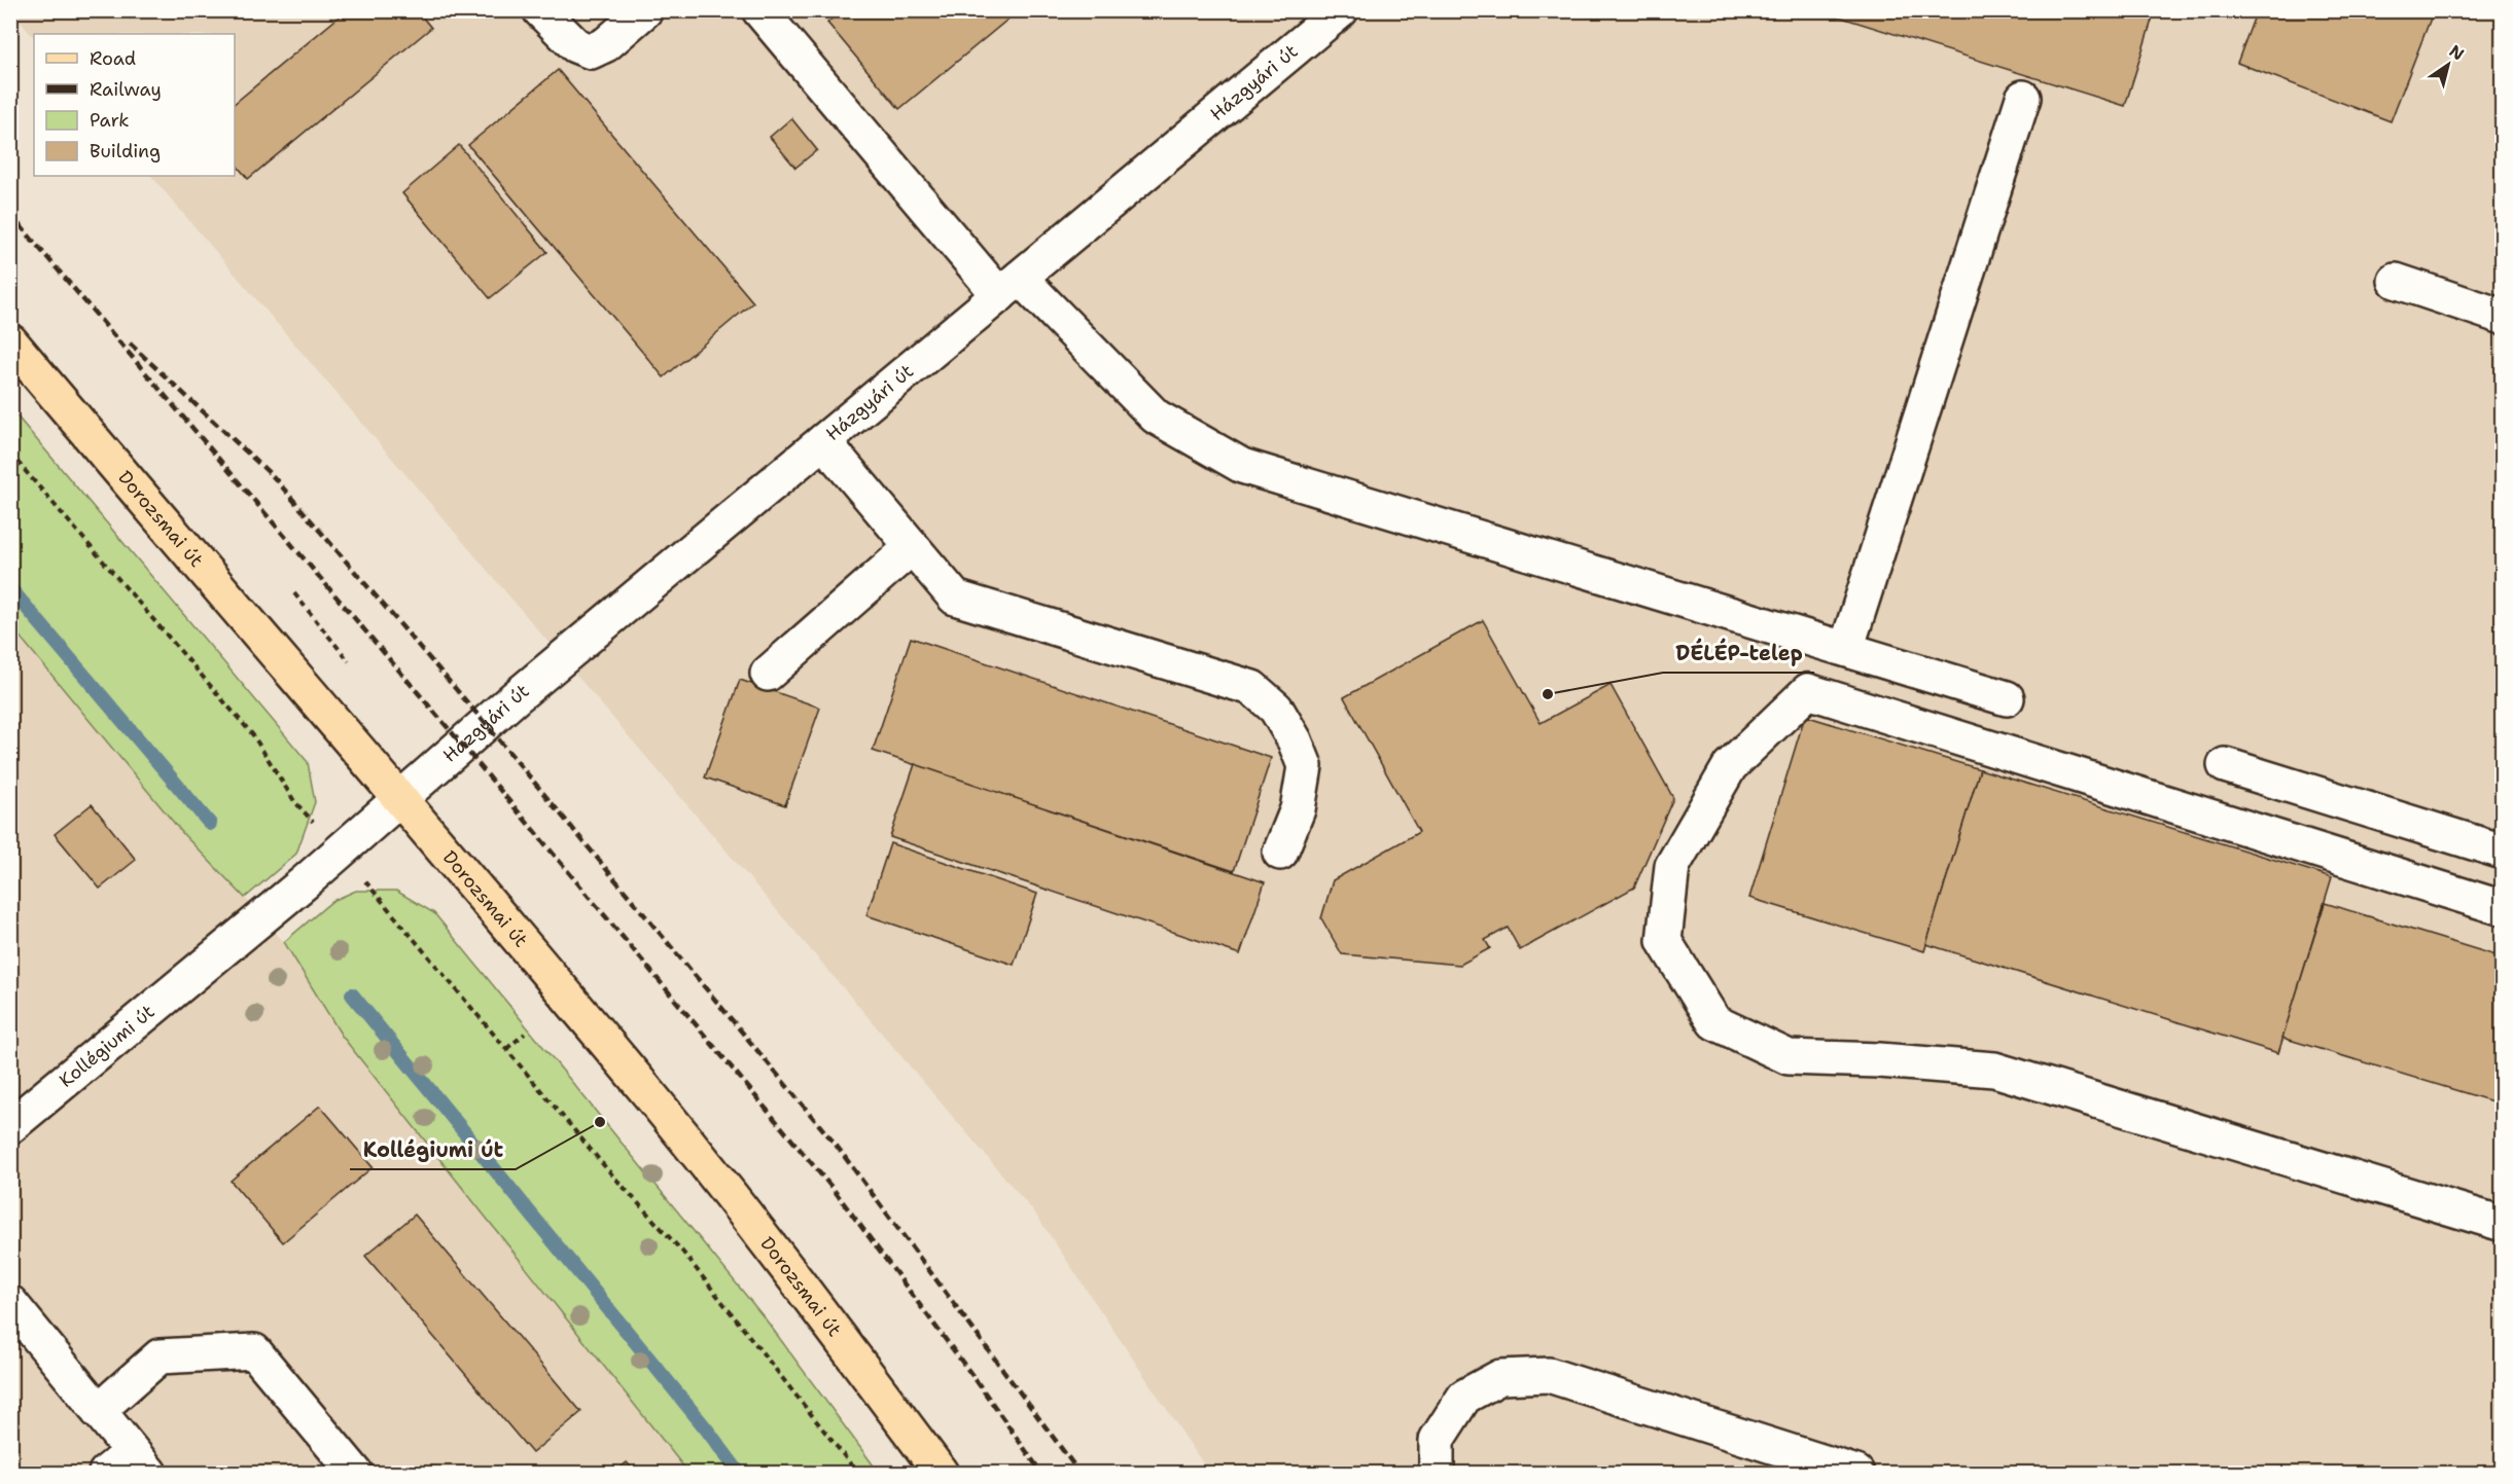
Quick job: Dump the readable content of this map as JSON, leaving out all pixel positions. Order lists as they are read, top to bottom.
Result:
{
  "streets": {
    "main road": ["Dorozsmai út"],
    "street": ["Házgyári út", "Kollégiumi út"]
  },
  "crossings": [
    ["Házgyári út", "Dorozsmai út"],
    ["Házgyári út", "Kollégiumi út"],
    ["Dorozsmai út", "Kollégiumi út"]
  ],
  "places": ["DÉLÉP-telep", "Kollégiumi út"],
  "legend": [
    "Road",
    "Railway",
    "Park",
    "Building"
  ],
  "north": "top right"
}
